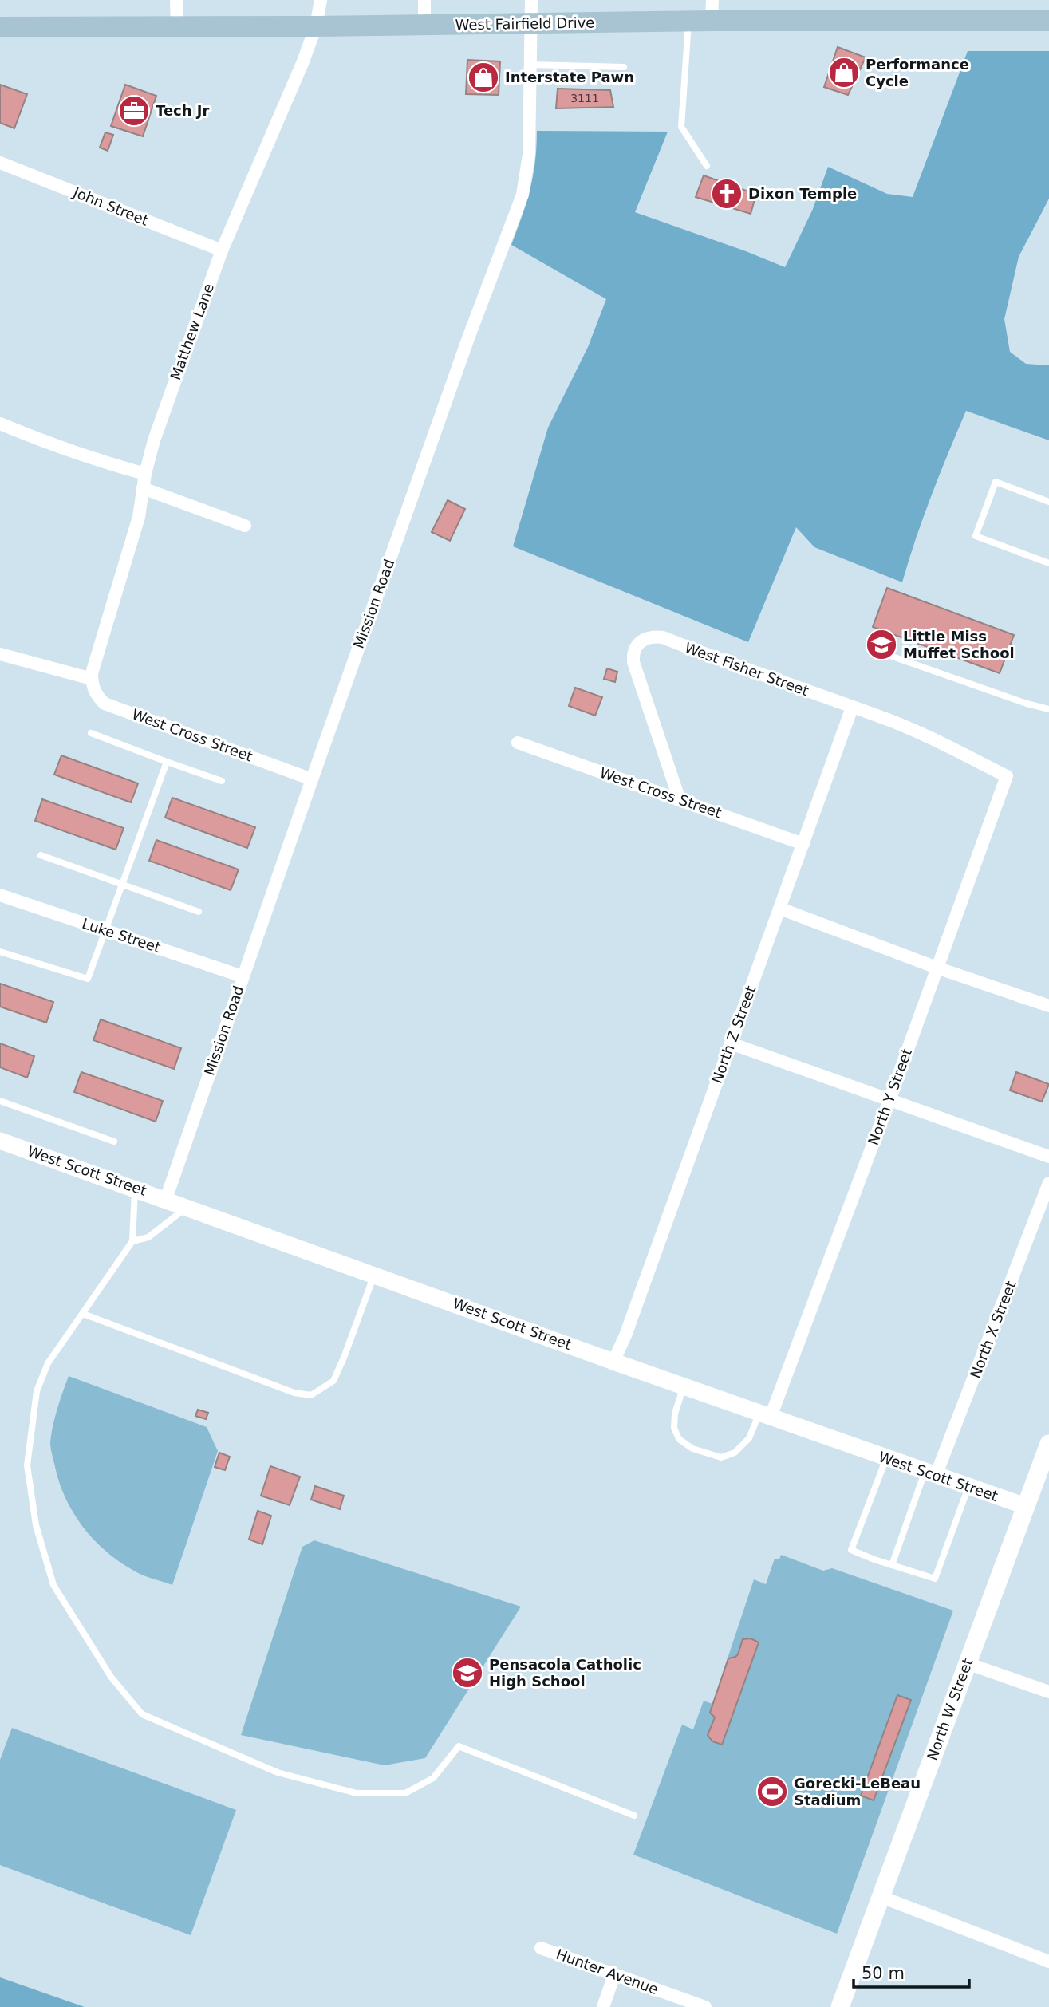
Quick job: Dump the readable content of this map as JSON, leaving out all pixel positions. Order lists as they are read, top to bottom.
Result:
{
  "streets": {
    "main road": ["West Fairfield Drive", "North W Street"],
    "street": [
      "John Street",
      "Matthew Lane",
      "Mission Road",
      "West Fisher Street",
      "West Cross Street",
      "Luke Street",
      "North Z Street",
      "North Y Street",
      "West Scott Street",
      "North X Street",
      "Hunter Avenue"
    ]
  },
  "crossings": [
    ["West Fairfield Drive", "Matthew Lane"],
    ["West Fairfield Drive", "Mission Road"],
    ["John Street", "Matthew Lane"],
    ["Matthew Lane", "West Cross Street"],
    ["Mission Road", "West Cross Street"],
    ["Mission Road", "Luke Street"],
    ["Mission Road", "West Scott Street"],
    ["West Fisher Street", "West Cross Street"],
    ["West Fisher Street", "North Z Street"],
    ["West Fisher Street", "North Y Street"],
    ["West Cross Street", "North Z Street"],
    ["North Z Street", "West Scott Street"],
    ["North Y Street", "West Scott Street"],
    ["West Scott Street", "North X Street"],
    ["West Scott Street", "North W Street"]
  ],
  "places": {
    "shop": ["Performance Cycle", "Interstate Pawn"],
    "office": ["Tech Jr"],
    "church": ["Dixon Temple"],
    "school or university": ["Little Miss Muffet School", "Pensacola Catholic High School"],
    "sports": ["Gorecki-LeBeau Stadium"]
  },
  "house_numbers": ["3111"],
  "scale_bar": "50 m"
}
